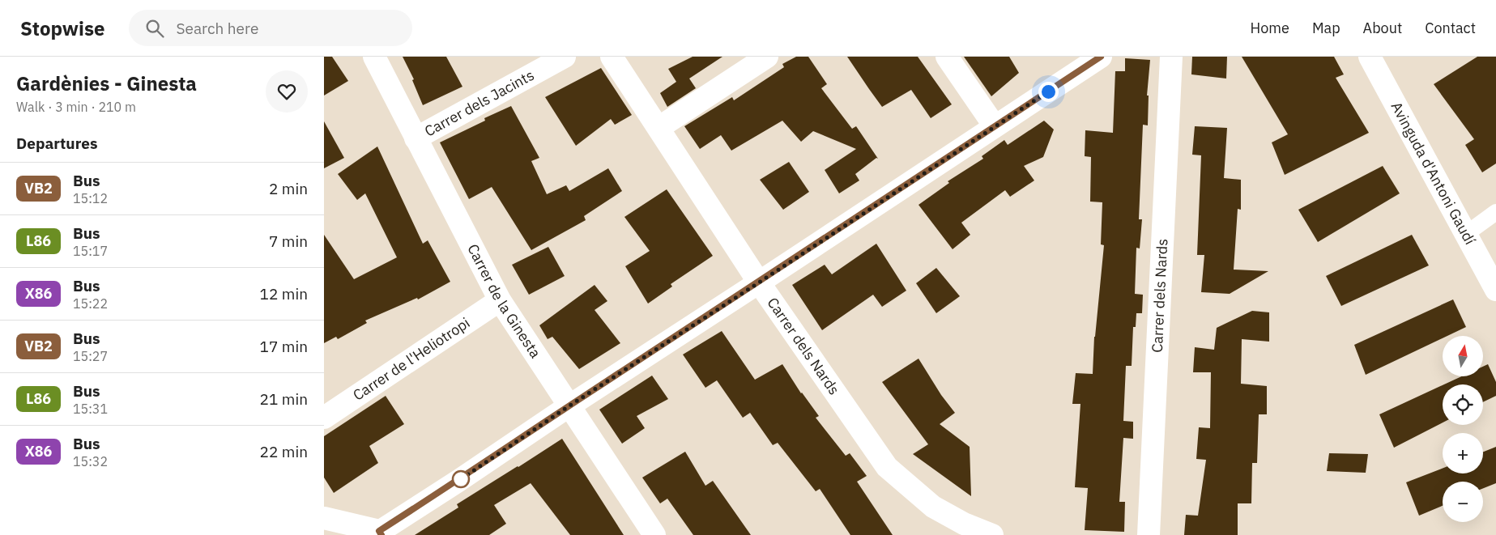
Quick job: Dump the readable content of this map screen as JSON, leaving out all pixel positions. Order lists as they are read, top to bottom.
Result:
{
  "streets": {
    "street": [
      "Carrer dels Jacints",
      "Avinguda d'Antoni Gaudí",
      "Carrer dels Nards",
      "Carrer de la Ginesta",
      "Carrer de l'Heliotropi"
    ]
  },
  "crossings": [
    ["Carrer dels Jacints", "Carrer de la Ginesta"],
    ["Carrer de la Ginesta", "Carrer de l'Heliotropi"]
  ],
  "lines": ["bus line VB2"],
  "north": "top",
  "page": {
    "header": "Stopwise",
    "search": "Search here",
    "nav": [
      "Home",
      "Map",
      "About",
      "Contact"
    ],
    "heading": [
      ["Gardènies - Ginesta", "Walk · 3 min · 210 m"],
      "Departures"
    ],
    "list": [
      {
        "mark": "VB2",
        "name": "Bus",
        "note": "15:12",
        "value": "2 min"
      },
      {
        "mark": "L86",
        "name": "Bus",
        "note": "15:17",
        "value": "7 min"
      },
      {
        "mark": "X86",
        "name": "Bus",
        "note": "15:22",
        "value": "12 min"
      },
      {
        "mark": "VB2",
        "name": "Bus",
        "note": "15:27",
        "value": "17 min"
      },
      {
        "mark": "L86",
        "name": "Bus",
        "note": "15:31",
        "value": "21 min"
      },
      {
        "mark": "X86",
        "name": "Bus",
        "note": "15:32",
        "value": "22 min"
      }
    ],
    "map_buttons": ["+", "−"]
  }
}
